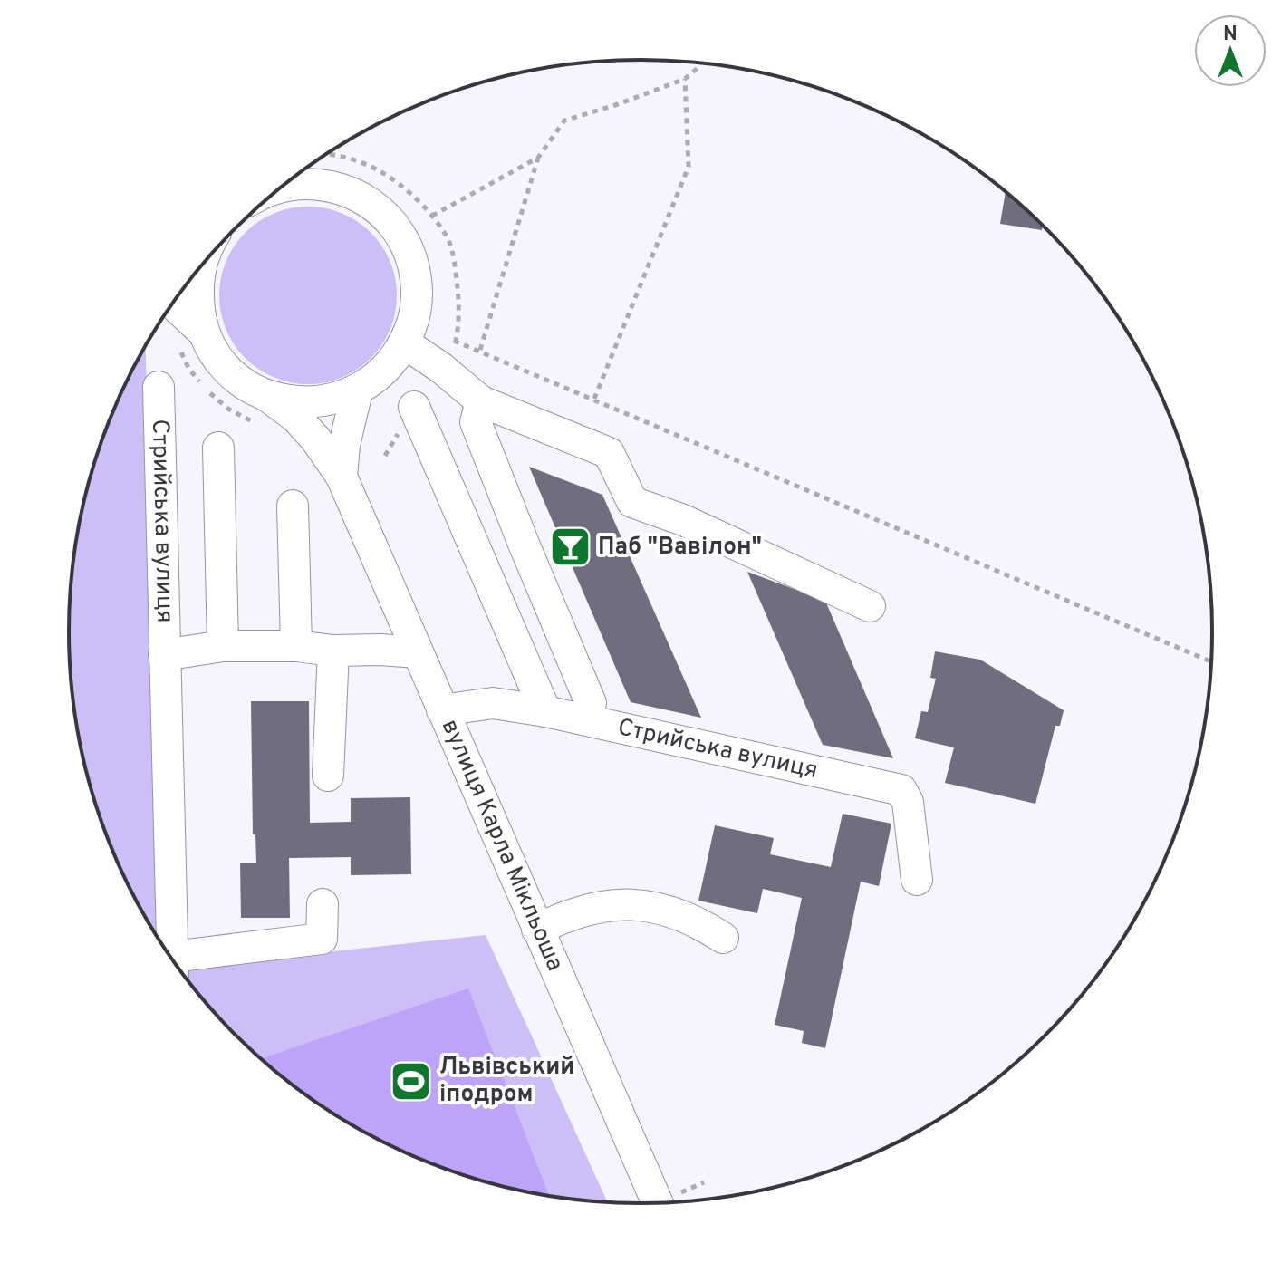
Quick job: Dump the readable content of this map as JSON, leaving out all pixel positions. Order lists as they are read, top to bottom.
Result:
{
  "streets": {
    "street": ["Стрийська вулиця", "вулиця Карла Мікльоша"]
  },
  "crossings": [
    ["Стрийська вулиця", "вулиця Карла Мікльоша"]
  ],
  "places": {
    "bar": ["Паб \"Вавілон\""],
    "sports": ["Львівський іподром"]
  },
  "north": "top"
}
